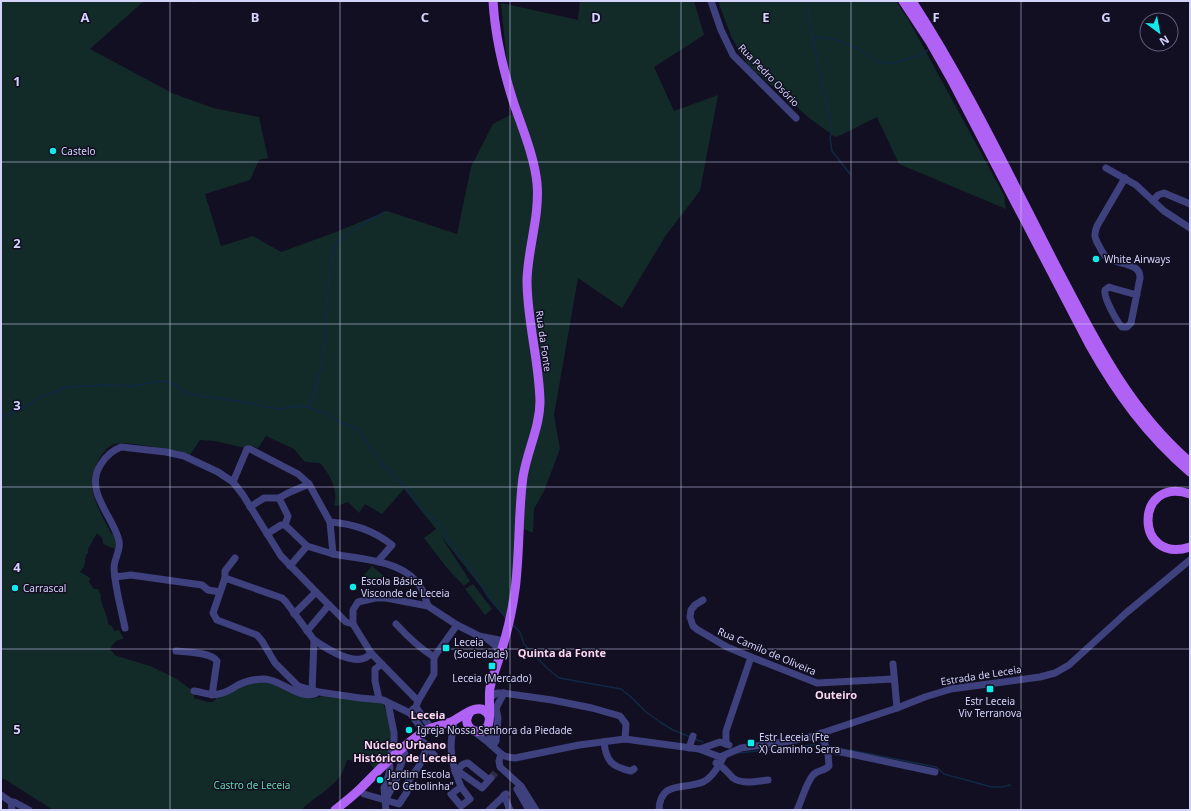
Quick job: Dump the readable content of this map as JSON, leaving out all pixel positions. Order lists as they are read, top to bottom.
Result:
{
  "streets": {
    "main road": ["Rua da Fonte"],
    "street": ["Rua Pedro Osório", "Rua Camilo de Oliveira", "Estrada de Leceia"]
  },
  "districts": [
    "Quinta da Fonte",
    "Outeiro",
    "Leceia",
    "Núcleo Urbano Histórico de Leceia"
  ],
  "parks": ["Castro de Leceia"],
  "places": {
    "other": [
      "Castelo",
      "White Airways",
      "Escola Básica Visconde de Leceia",
      "Carrascal",
      "Igreja Nossa Senhora da Piedade",
      "Jardim Escola \"O Cebolinha\""
    ],
    "transit": [
      "Leceia (Sociedade)",
      "Leceia (Mercado)",
      "Estr Leceia Viv Terranova",
      "Estr Leceia (Fte X) Caminho Serra"
    ]
  },
  "north": "bottom right",
  "grid": {
    "columns": [
      "A",
      "B",
      "C",
      "D",
      "E",
      "F",
      "G"
    ],
    "rows": [
      "1",
      "2",
      "3",
      "4",
      "5"
    ]
  }
}
